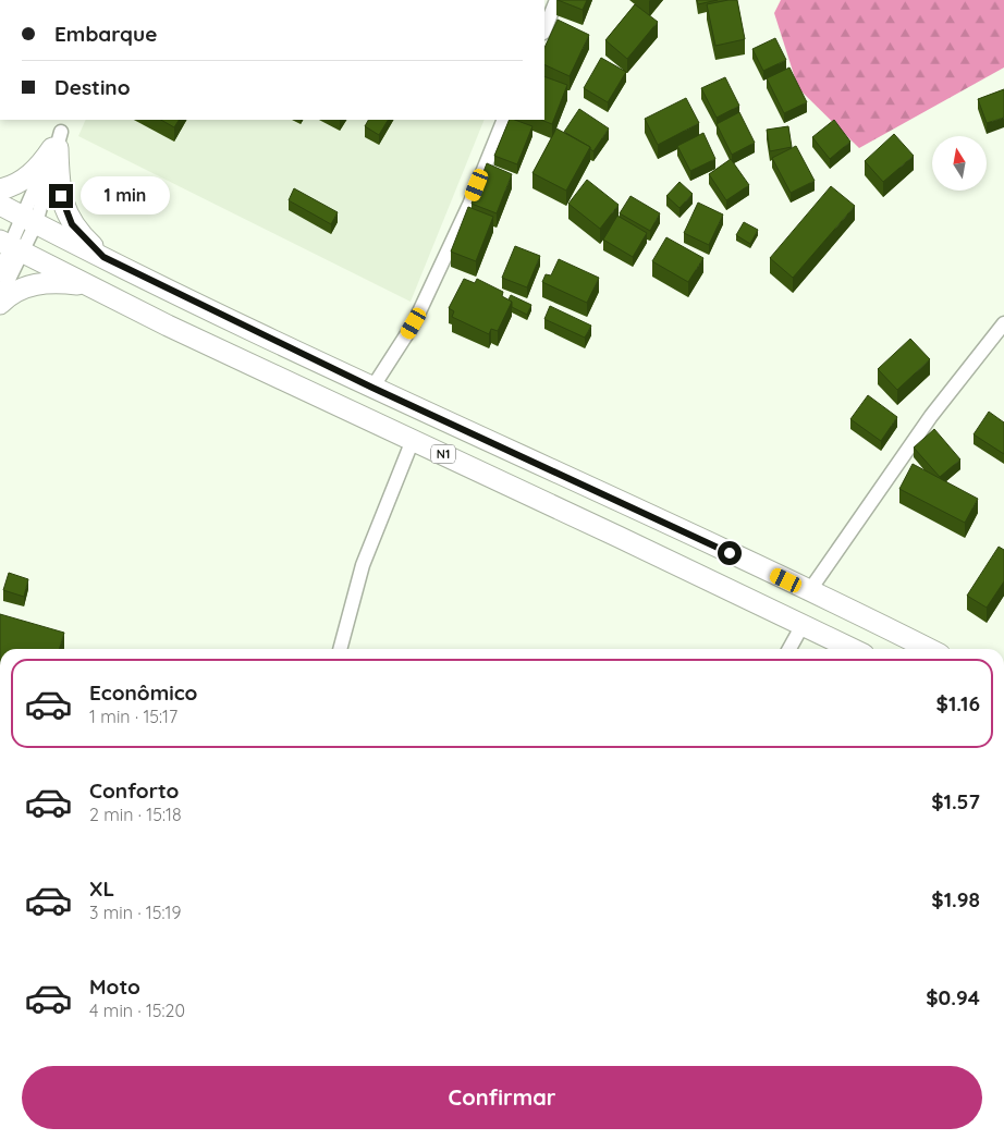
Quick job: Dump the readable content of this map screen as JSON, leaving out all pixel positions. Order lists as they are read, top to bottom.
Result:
{
  "streets": {
    "main road": ["N1"]
  },
  "north": "top",
  "page": {
    "banner": ["Embarque", "Destino"],
    "bubble": "1 min",
    "list": [
      {
        "name": "Econômico",
        "note": "1 min · 15:17",
        "value": "$1.16"
      },
      {
        "name": "Conforto",
        "note": "2 min · 15:18",
        "value": "$1.57"
      },
      {
        "name": "XL",
        "note": "3 min · 15:19",
        "value": "$1.98"
      },
      {
        "name": "Moto",
        "note": "4 min · 15:20",
        "value": "$0.94"
      }
    ],
    "buttons": "Confirmar"
  }
}
